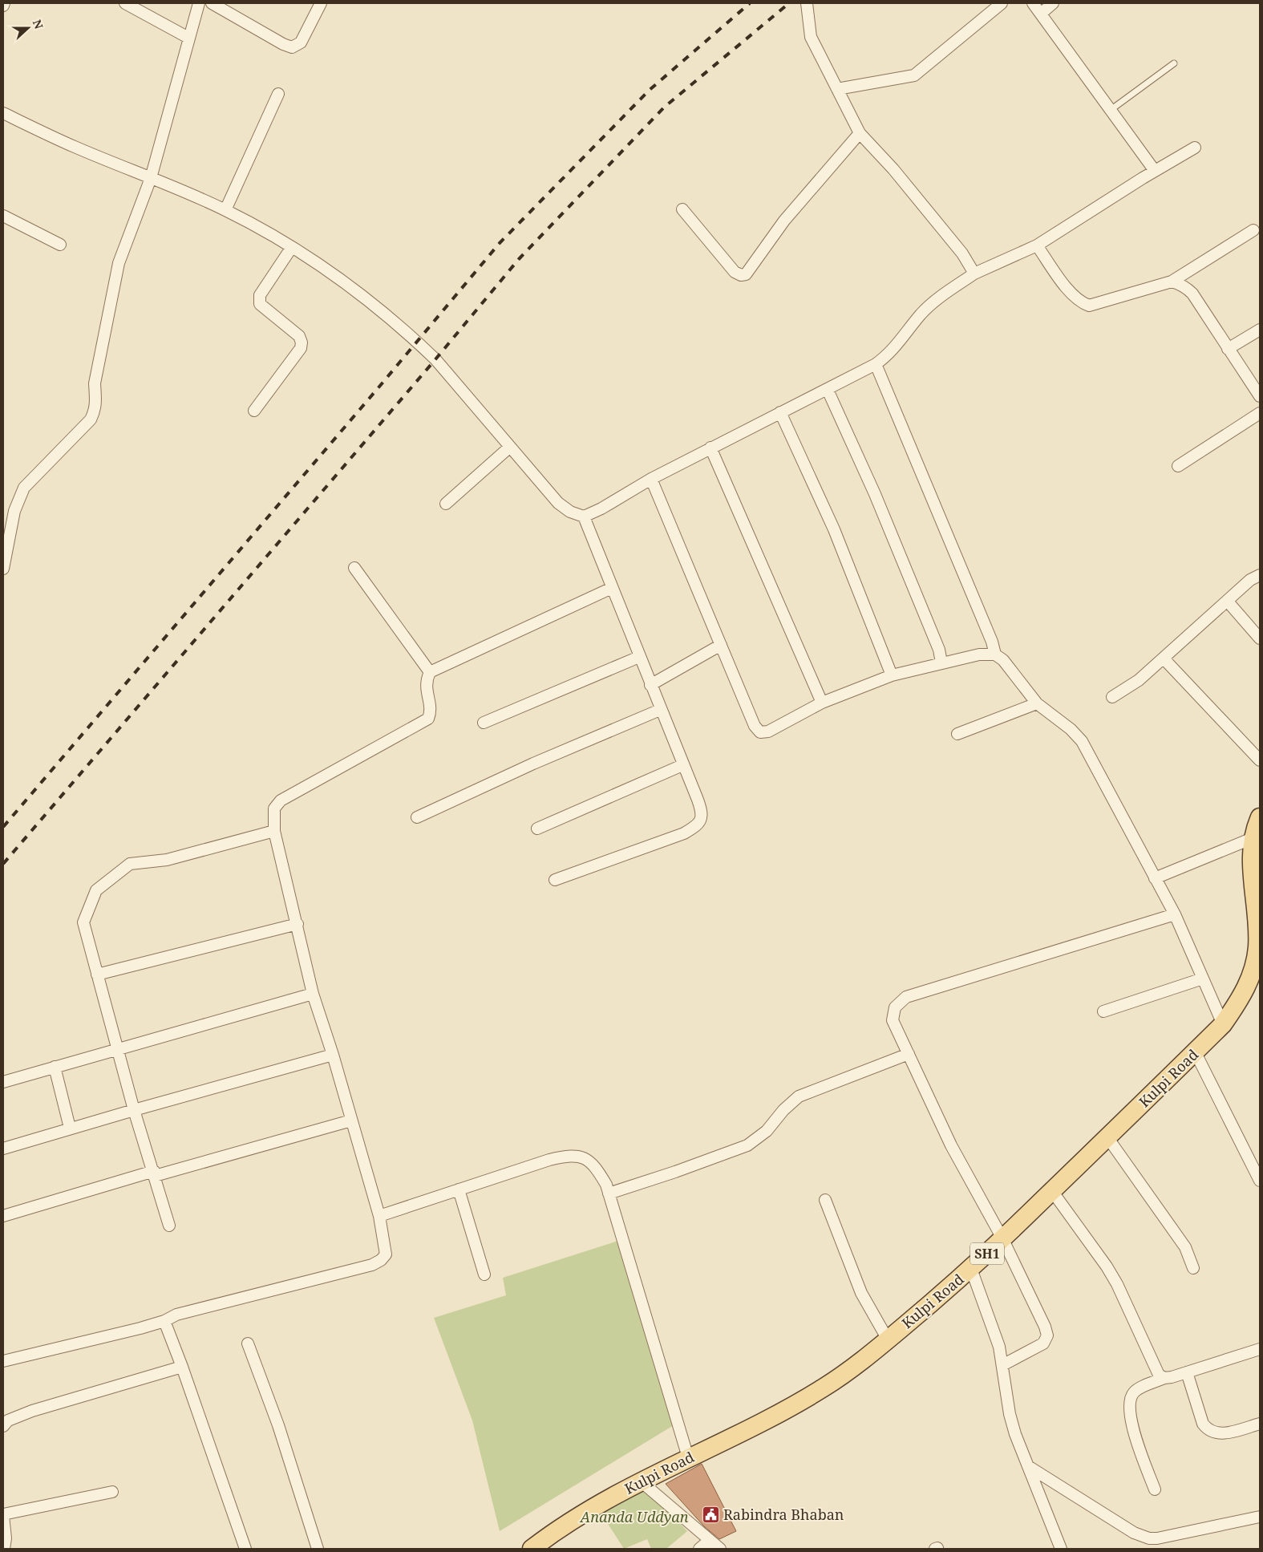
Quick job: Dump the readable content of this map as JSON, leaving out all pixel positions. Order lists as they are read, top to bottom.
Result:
{
  "streets": {
    "main road": ["Kulpi Road", "SH1"]
  },
  "parks": ["Ananda Uddyan"],
  "places": {
    "public building": ["Rabindra Bhaban"]
  },
  "north": "right"
}
